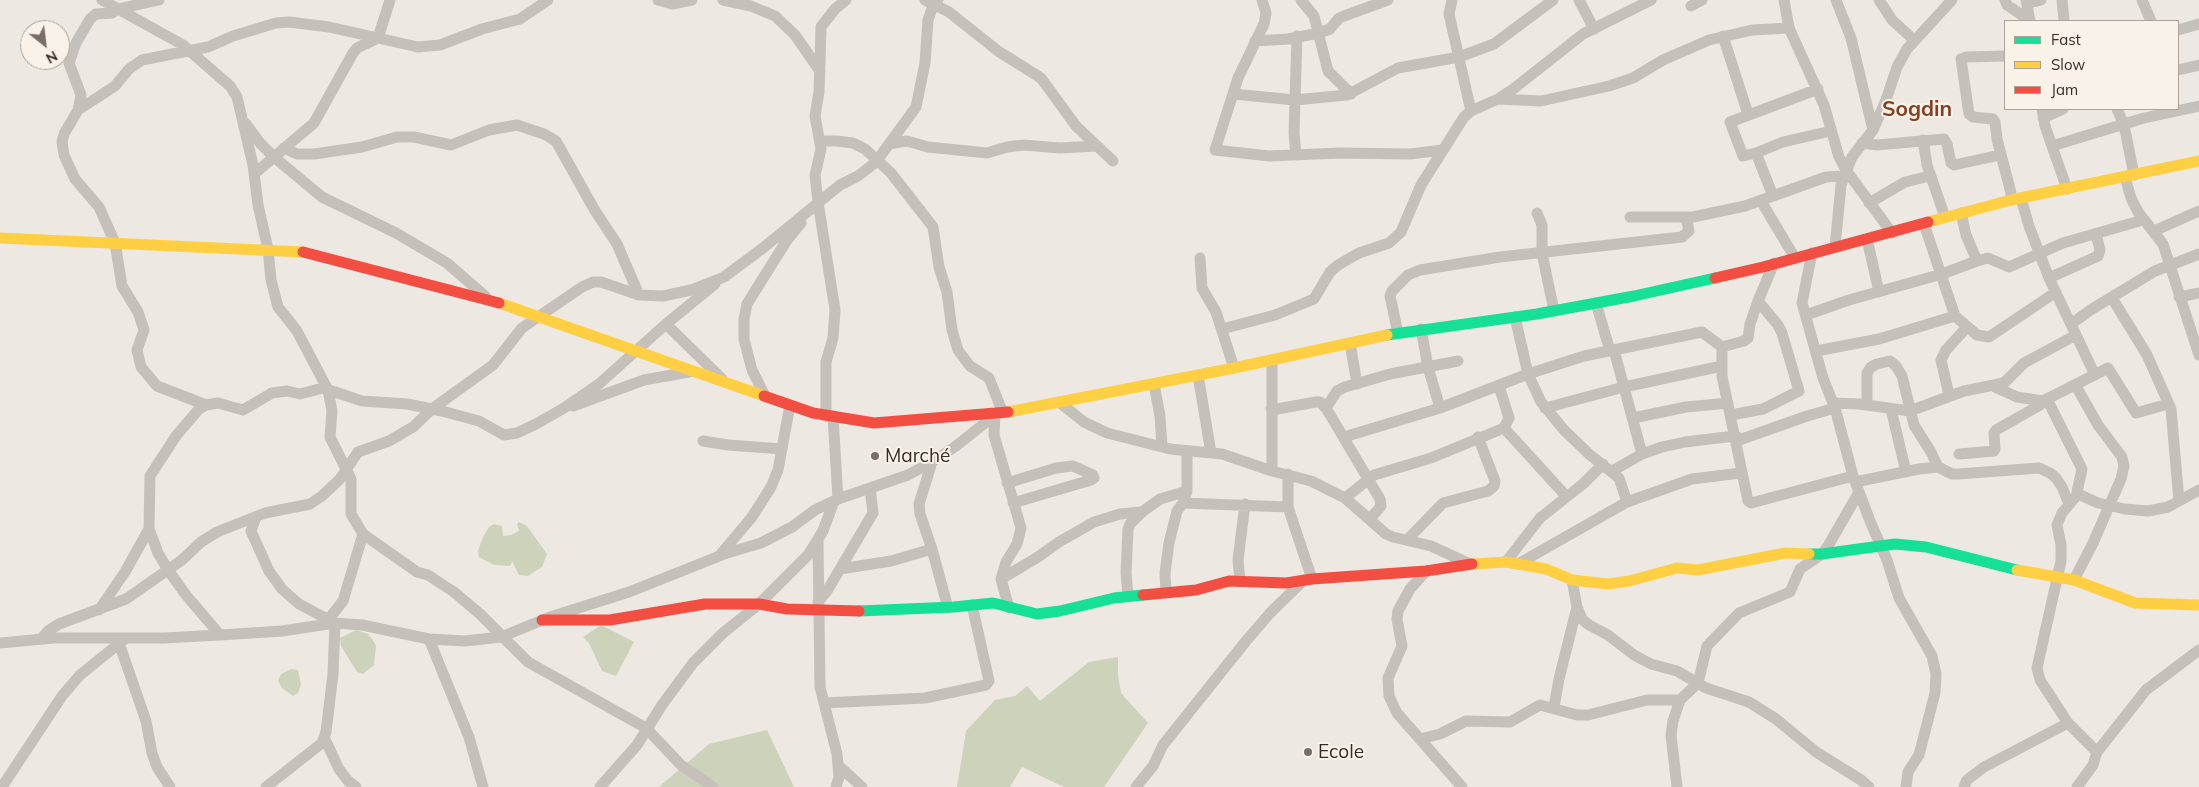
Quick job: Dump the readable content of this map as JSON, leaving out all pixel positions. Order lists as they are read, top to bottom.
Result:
{
  "districts": ["Sogdin"],
  "places": ["Marché", "Ecole"],
  "legend": ["Fast", "Slow", "Jam"],
  "north": "bottom right"
}
